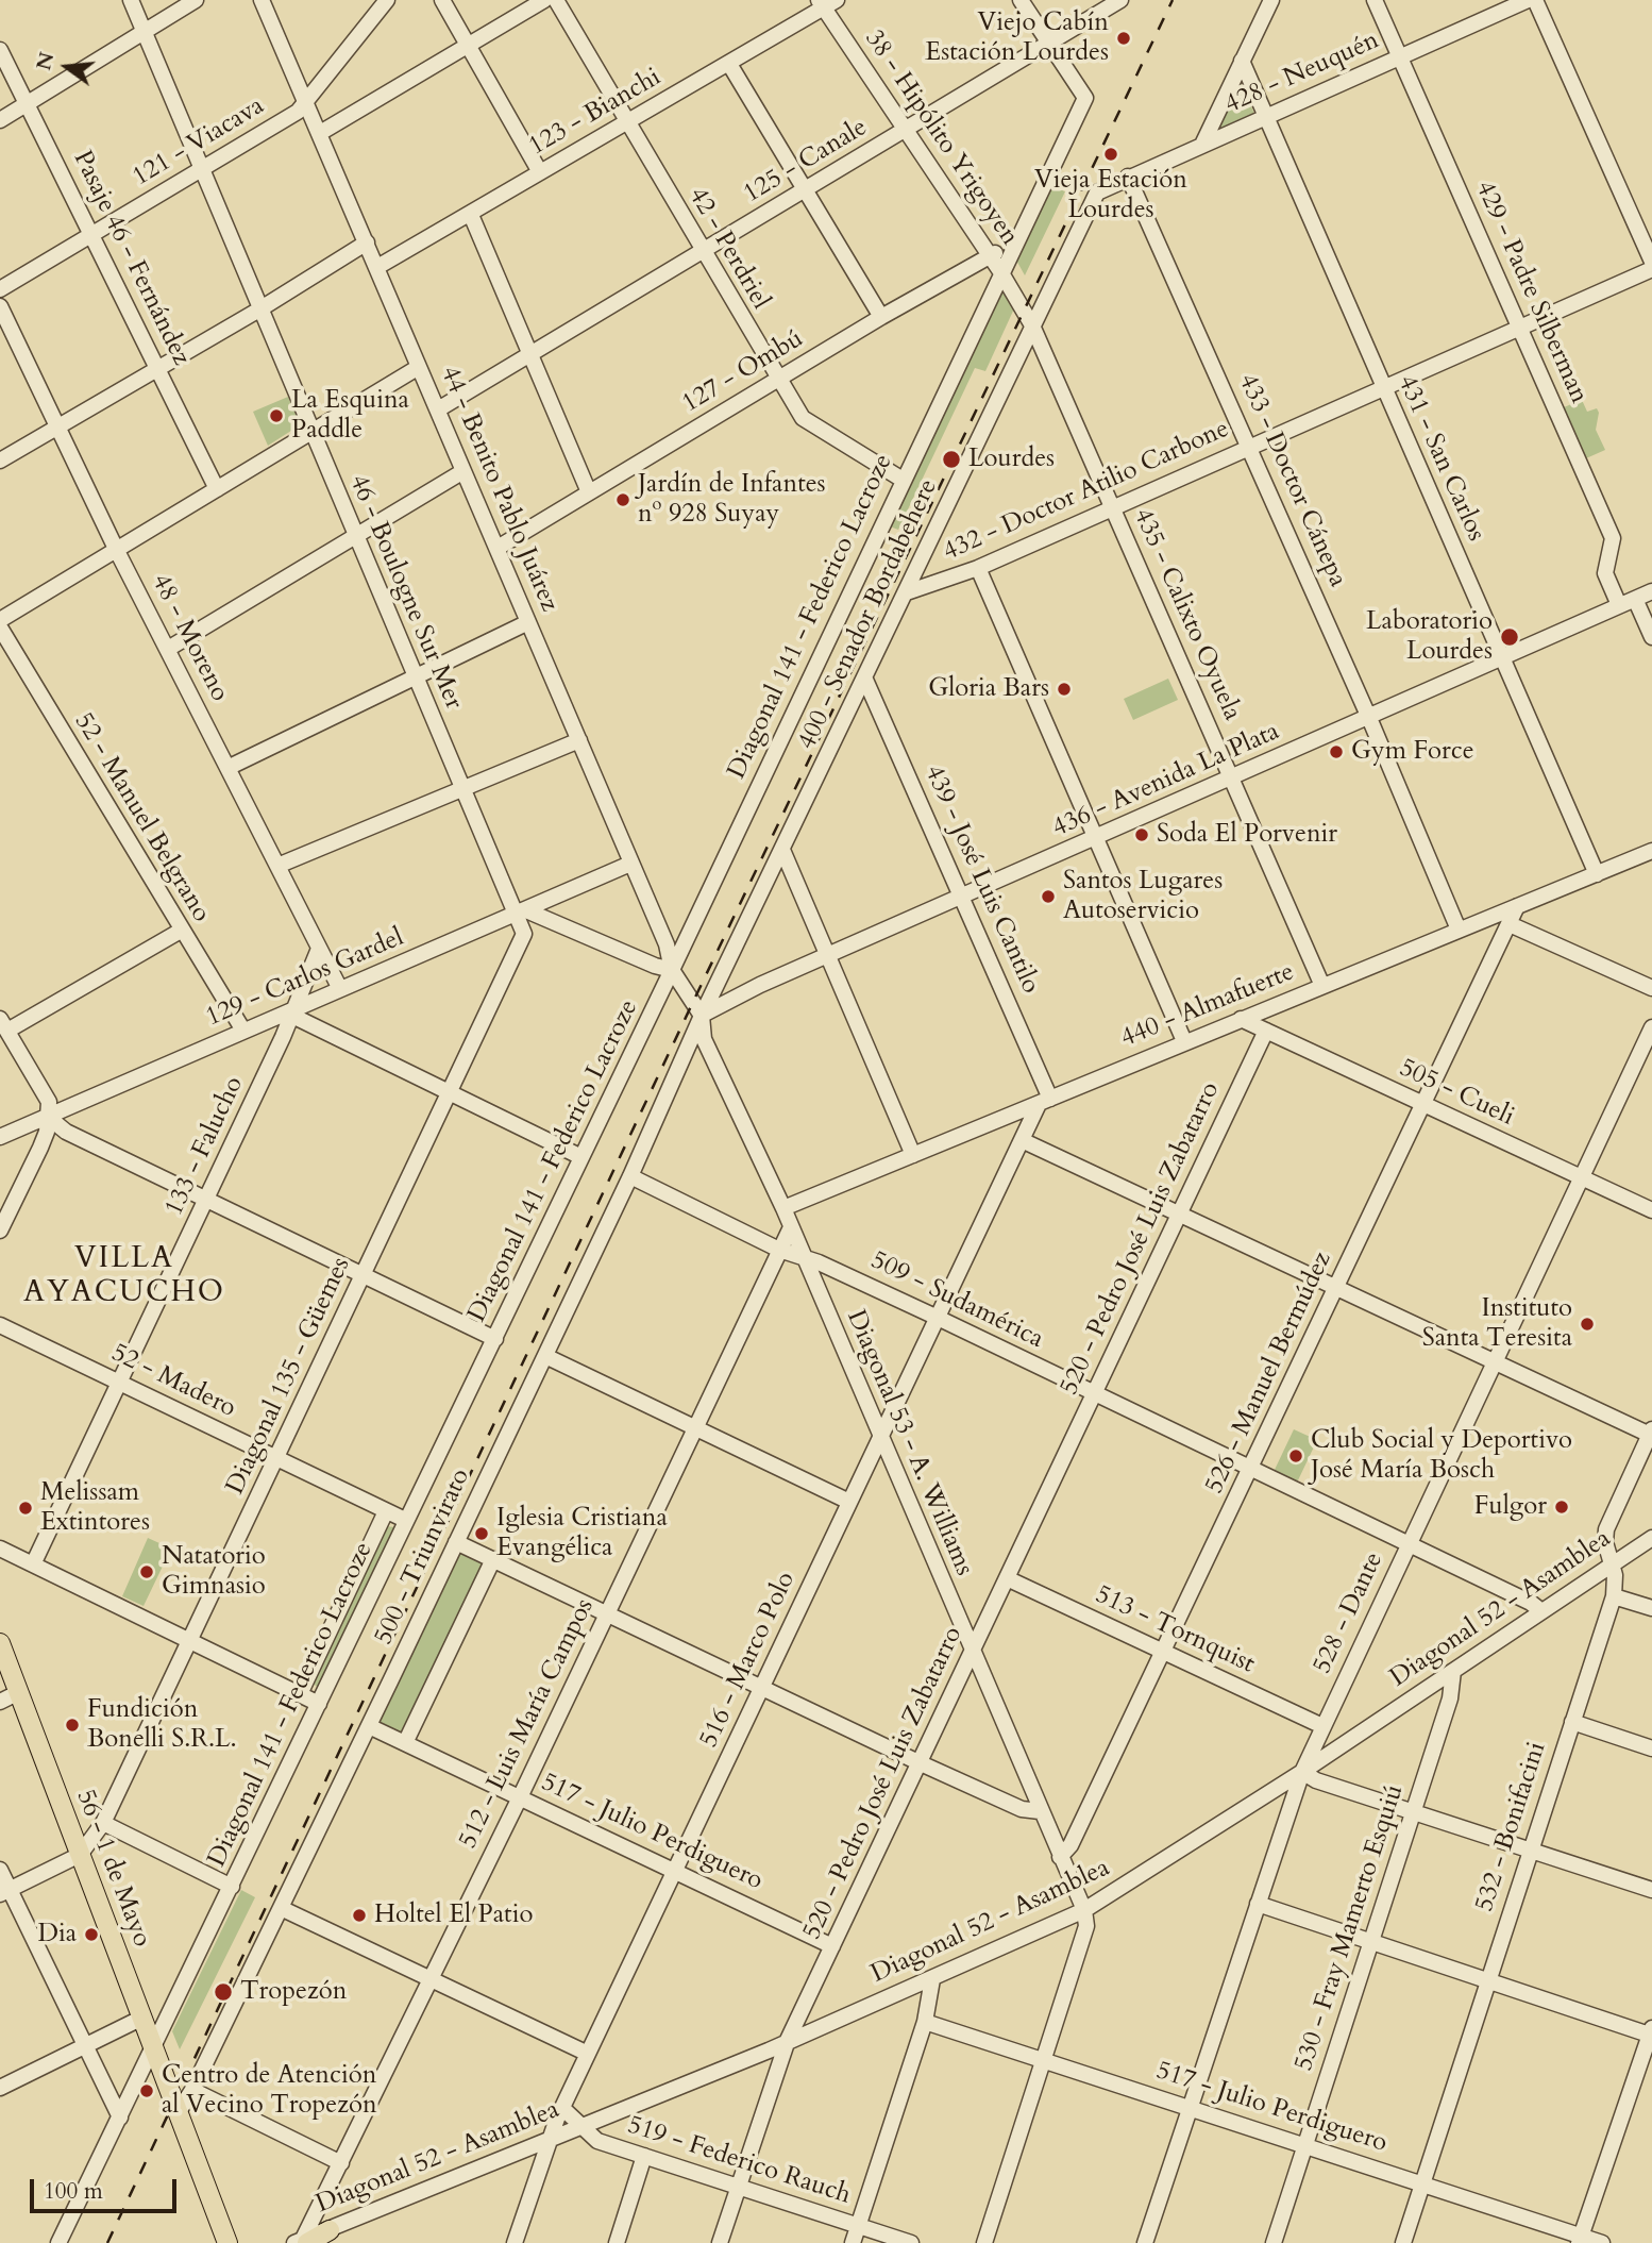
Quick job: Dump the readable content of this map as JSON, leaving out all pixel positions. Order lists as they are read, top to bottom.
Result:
{
  "streets": {
    "main road": ["56 - 1 de Mayo"],
    "street": [
      "428 - Neuquén",
      "123 - Bianchi",
      "38 - Hipólito Yrigoyen",
      "121 - Viacava",
      "125 - Canale",
      "42 - Perdriel",
      "Pasaje 46 - Fernández",
      "429 - Padre Silberman",
      "127 - Ombú",
      "431 - San Carlos",
      "433 - Doctor Cánepa",
      "44 - Benito Pablo Juárez",
      "432 - Doctor Atilio Carbone",
      "46 - Boulogne Sur Mer",
      "400 - Senador Bordabehere",
      "435 - Calixto Oyuela",
      "Diagonal 141 - Federico Lacroze",
      "48 - Moreno",
      "436 - Avenida La Plata",
      "52 - Manuel Belgrano",
      "439 - José Luis Cantilo",
      "129 - Carlos Gardel",
      "440 - Almafuerte",
      "505 - Cueli",
      "133 - Falucho",
      "520 - Pedro José Luis Zabatarro",
      "509 - Sudamérica",
      "526 - Manuel Bermúdez",
      "Diagonal 135 - Güemes",
      "52 - Madero",
      "Diagonal 53 - A. Williams",
      "500 - Triunvirato",
      "Diagonal 52 - Asamblea",
      "528 - Dante",
      "513 - Tornquist",
      "516 - Marco Polo",
      "512 - Luis María Campos",
      "532 - Bonifacini",
      "517 - Julio Perdiguero",
      "530 - Fray Mamerto Esquiú",
      "519 - Federico Rauch"
    ]
  },
  "crossings": [
    ["428 - Neuquén", "429 - Padre Silberman"],
    ["428 - Neuquén", "431 - San Carlos"],
    ["428 - Neuquén", "433 - Doctor Cánepa"],
    ["428 - Neuquén", "400 - Senador Bordabehere"],
    ["123 - Bianchi", "38 - Hipólito Yrigoyen"],
    ["123 - Bianchi", "42 - Perdriel"],
    ["123 - Bianchi", "44 - Benito Pablo Juárez"],
    ["38 - Hipólito Yrigoyen", "125 - Canale"],
    ["38 - Hipólito Yrigoyen", "127 - Ombú"],
    ["38 - Hipólito Yrigoyen", "435 - Calixto Oyuela"],
    ["38 - Hipólito Yrigoyen", "Diagonal 141 - Federico Lacroze"],
    ["121 - Viacava", "Pasaje 46 - Fernández"],
    ["121 - Viacava", "44 - Benito Pablo Juárez"],
    ["121 - Viacava", "46 - Boulogne Sur Mer"],
    ["125 - Canale", "42 - Perdriel"],
    ["125 - Canale", "44 - Benito Pablo Juárez"],
    ["125 - Canale", "Diagonal 141 - Federico Lacroze"],
    ["42 - Perdriel", "127 - Ombú"],
    ["42 - Perdriel", "Diagonal 141 - Federico Lacroze"],
    ["429 - Padre Silberman", "432 - Doctor Atilio Carbone"],
    ["429 - Padre Silberman", "436 - Avenida La Plata"],
    ["127 - Ombú", "44 - Benito Pablo Juárez"],
    ["127 - Ombú", "Diagonal 141 - Federico Lacroze"],
    ["431 - San Carlos", "432 - Doctor Atilio Carbone"],
    ["431 - San Carlos", "436 - Avenida La Plata"],
    ["431 - San Carlos", "440 - Almafuerte"],
    ["433 - Doctor Cánepa", "432 - Doctor Atilio Carbone"],
    ["433 - Doctor Cánepa", "436 - Avenida La Plata"],
    ["433 - Doctor Cánepa", "440 - Almafuerte"],
    ["44 - Benito Pablo Juárez", "Diagonal 141 - Federico Lacroze"],
    ["44 - Benito Pablo Juárez", "129 - Carlos Gardel"],
    ["44 - Benito Pablo Juárez", "Diagonal 53 - A. Williams"],
    ["432 - Doctor Atilio Carbone", "400 - Senador Bordabehere"],
    ["432 - Doctor Atilio Carbone", "435 - Calixto Oyuela"],
    ["46 - Boulogne Sur Mer", "129 - Carlos Gardel"],
    ["46 - Boulogne Sur Mer", "Diagonal 135 - Güemes"],
    ["400 - Senador Bordabehere", "435 - Calixto Oyuela"],
    ["400 - Senador Bordabehere", "436 - Avenida La Plata"],
    ["400 - Senador Bordabehere", "439 - José Luis Cantilo"],
    ["400 - Senador Bordabehere", "Diagonal 53 - A. Williams"],
    ["400 - Senador Bordabehere", "500 - Triunvirato"],
    ["435 - Calixto Oyuela", "436 - Avenida La Plata"],
    ["435 - Calixto Oyuela", "440 - Almafuerte"],
    ["Diagonal 141 - Federico Lacroze", "52 - Madero"],
    ["Diagonal 141 - Federico Lacroze", "56 - 1 de Mayo"],
    ["48 - Moreno", "129 - Carlos Gardel"],
    ["48 - Moreno", "133 - Falucho"],
    ["436 - Avenida La Plata", "439 - José Luis Cantilo"],
    ["436 - Avenida La Plata", "Diagonal 53 - A. Williams"],
    ["436 - Avenida La Plata", "500 - Triunvirato"],
    ["52 - Manuel Belgrano", "129 - Carlos Gardel"],
    ["439 - José Luis Cantilo", "440 - Almafuerte"],
    ["439 - José Luis Cantilo", "516 - Marco Polo"],
    ["129 - Carlos Gardel", "133 - Falucho"],
    ["129 - Carlos Gardel", "Diagonal 135 - Güemes"],
    ["440 - Almafuerte", "505 - Cueli"],
    ["440 - Almafuerte", "526 - Manuel Bermúdez"],
    ["440 - Almafuerte", "Diagonal 53 - A. Williams"],
    ["440 - Almafuerte", "516 - Marco Polo"],
    ["505 - Cueli", "520 - Pedro José Luis Zabatarro"],
    ["505 - Cueli", "526 - Manuel Bermúdez"],
    ["505 - Cueli", "528 - Dante"],
    ["133 - Falucho", "52 - Madero"],
    ["520 - Pedro José Luis Zabatarro", "509 - Sudamérica"],
    ["520 - Pedro José Luis Zabatarro", "Diagonal 53 - A. Williams"],
    ["520 - Pedro José Luis Zabatarro", "Diagonal 52 - Asamblea"],
    ["520 - Pedro José Luis Zabatarro", "513 - Tornquist"],
    ["520 - Pedro José Luis Zabatarro", "517 - Julio Perdiguero"],
    ["520 - Pedro José Luis Zabatarro", "519 - Federico Rauch"],
    ["509 - Sudamérica", "526 - Manuel Bermúdez"],
    ["509 - Sudamérica", "Diagonal 53 - A. Williams"],
    ["509 - Sudamérica", "500 - Triunvirato"],
    ["509 - Sudamérica", "Diagonal 52 - Asamblea"],
    ["509 - Sudamérica", "528 - Dante"],
    ["509 - Sudamérica", "516 - Marco Polo"],
    ["509 - Sudamérica", "512 - Luis María Campos"],
    ["526 - Manuel Bermúdez", "Diagonal 53 - A. Williams"],
    ["526 - Manuel Bermúdez", "513 - Tornquist"],
    ["Diagonal 135 - Güemes", "52 - Madero"],
    ["Diagonal 135 - Güemes", "56 - 1 de Mayo"],
    ["Diagonal 53 - A. Williams", "500 - Triunvirato"],
    ["Diagonal 53 - A. Williams", "Diagonal 52 - Asamblea"],
    ["Diagonal 53 - A. Williams", "516 - Marco Polo"],
    ["Diagonal 53 - A. Williams", "512 - Luis María Campos"],
    ["500 - Triunvirato", "517 - Julio Perdiguero"],
    ["500 - Triunvirato", "56 - 1 de Mayo"],
    ["Diagonal 52 - Asamblea", "528 - Dante"],
    ["Diagonal 52 - Asamblea", "516 - Marco Polo"],
    ["Diagonal 52 - Asamblea", "532 - Bonifacini"],
    ["Diagonal 52 - Asamblea", "530 - Fray Mamerto Esquiú"],
    ["Diagonal 52 - Asamblea", "519 - Federico Rauch"],
    ["528 - Dante", "513 - Tornquist"],
    ["528 - Dante", "517 - Julio Perdiguero"],
    ["516 - Marco Polo", "517 - Julio Perdiguero"],
    ["516 - Marco Polo", "519 - Federico Rauch"],
    ["512 - Luis María Campos", "517 - Julio Perdiguero"],
    ["532 - Bonifacini", "517 - Julio Perdiguero"],
    ["517 - Julio Perdiguero", "530 - Fray Mamerto Esquiú"]
  ],
  "districts": ["VILLA AYACUCHO"],
  "places": [
    "Viejo Cabín Estación Lourdes",
    "Vieja Estación Lourdes",
    "La Esquina Paddle",
    "Lourdes",
    "Jardín de Infantes nº 928 Suyay",
    "Laboratorio Lourdes",
    "Gloria Bars",
    "Gym Force",
    "Soda El Porvenir",
    "Santos Lugares Autoservicio",
    "Instituto Santa Teresita",
    "Club Social y Deportivo José María Bosch",
    "Fulgor",
    "Melissam Extintores",
    "Iglesia Cristiana Evangélica",
    "Natatorio Gimnasio",
    "Fundición Bonelli S.R.L.",
    "Holtel El Patio",
    "Dia",
    "Tropezón",
    "Centro de Atención al Vecino Tropezón"
  ],
  "scale_bar": "100 m",
  "north": "left"
}
